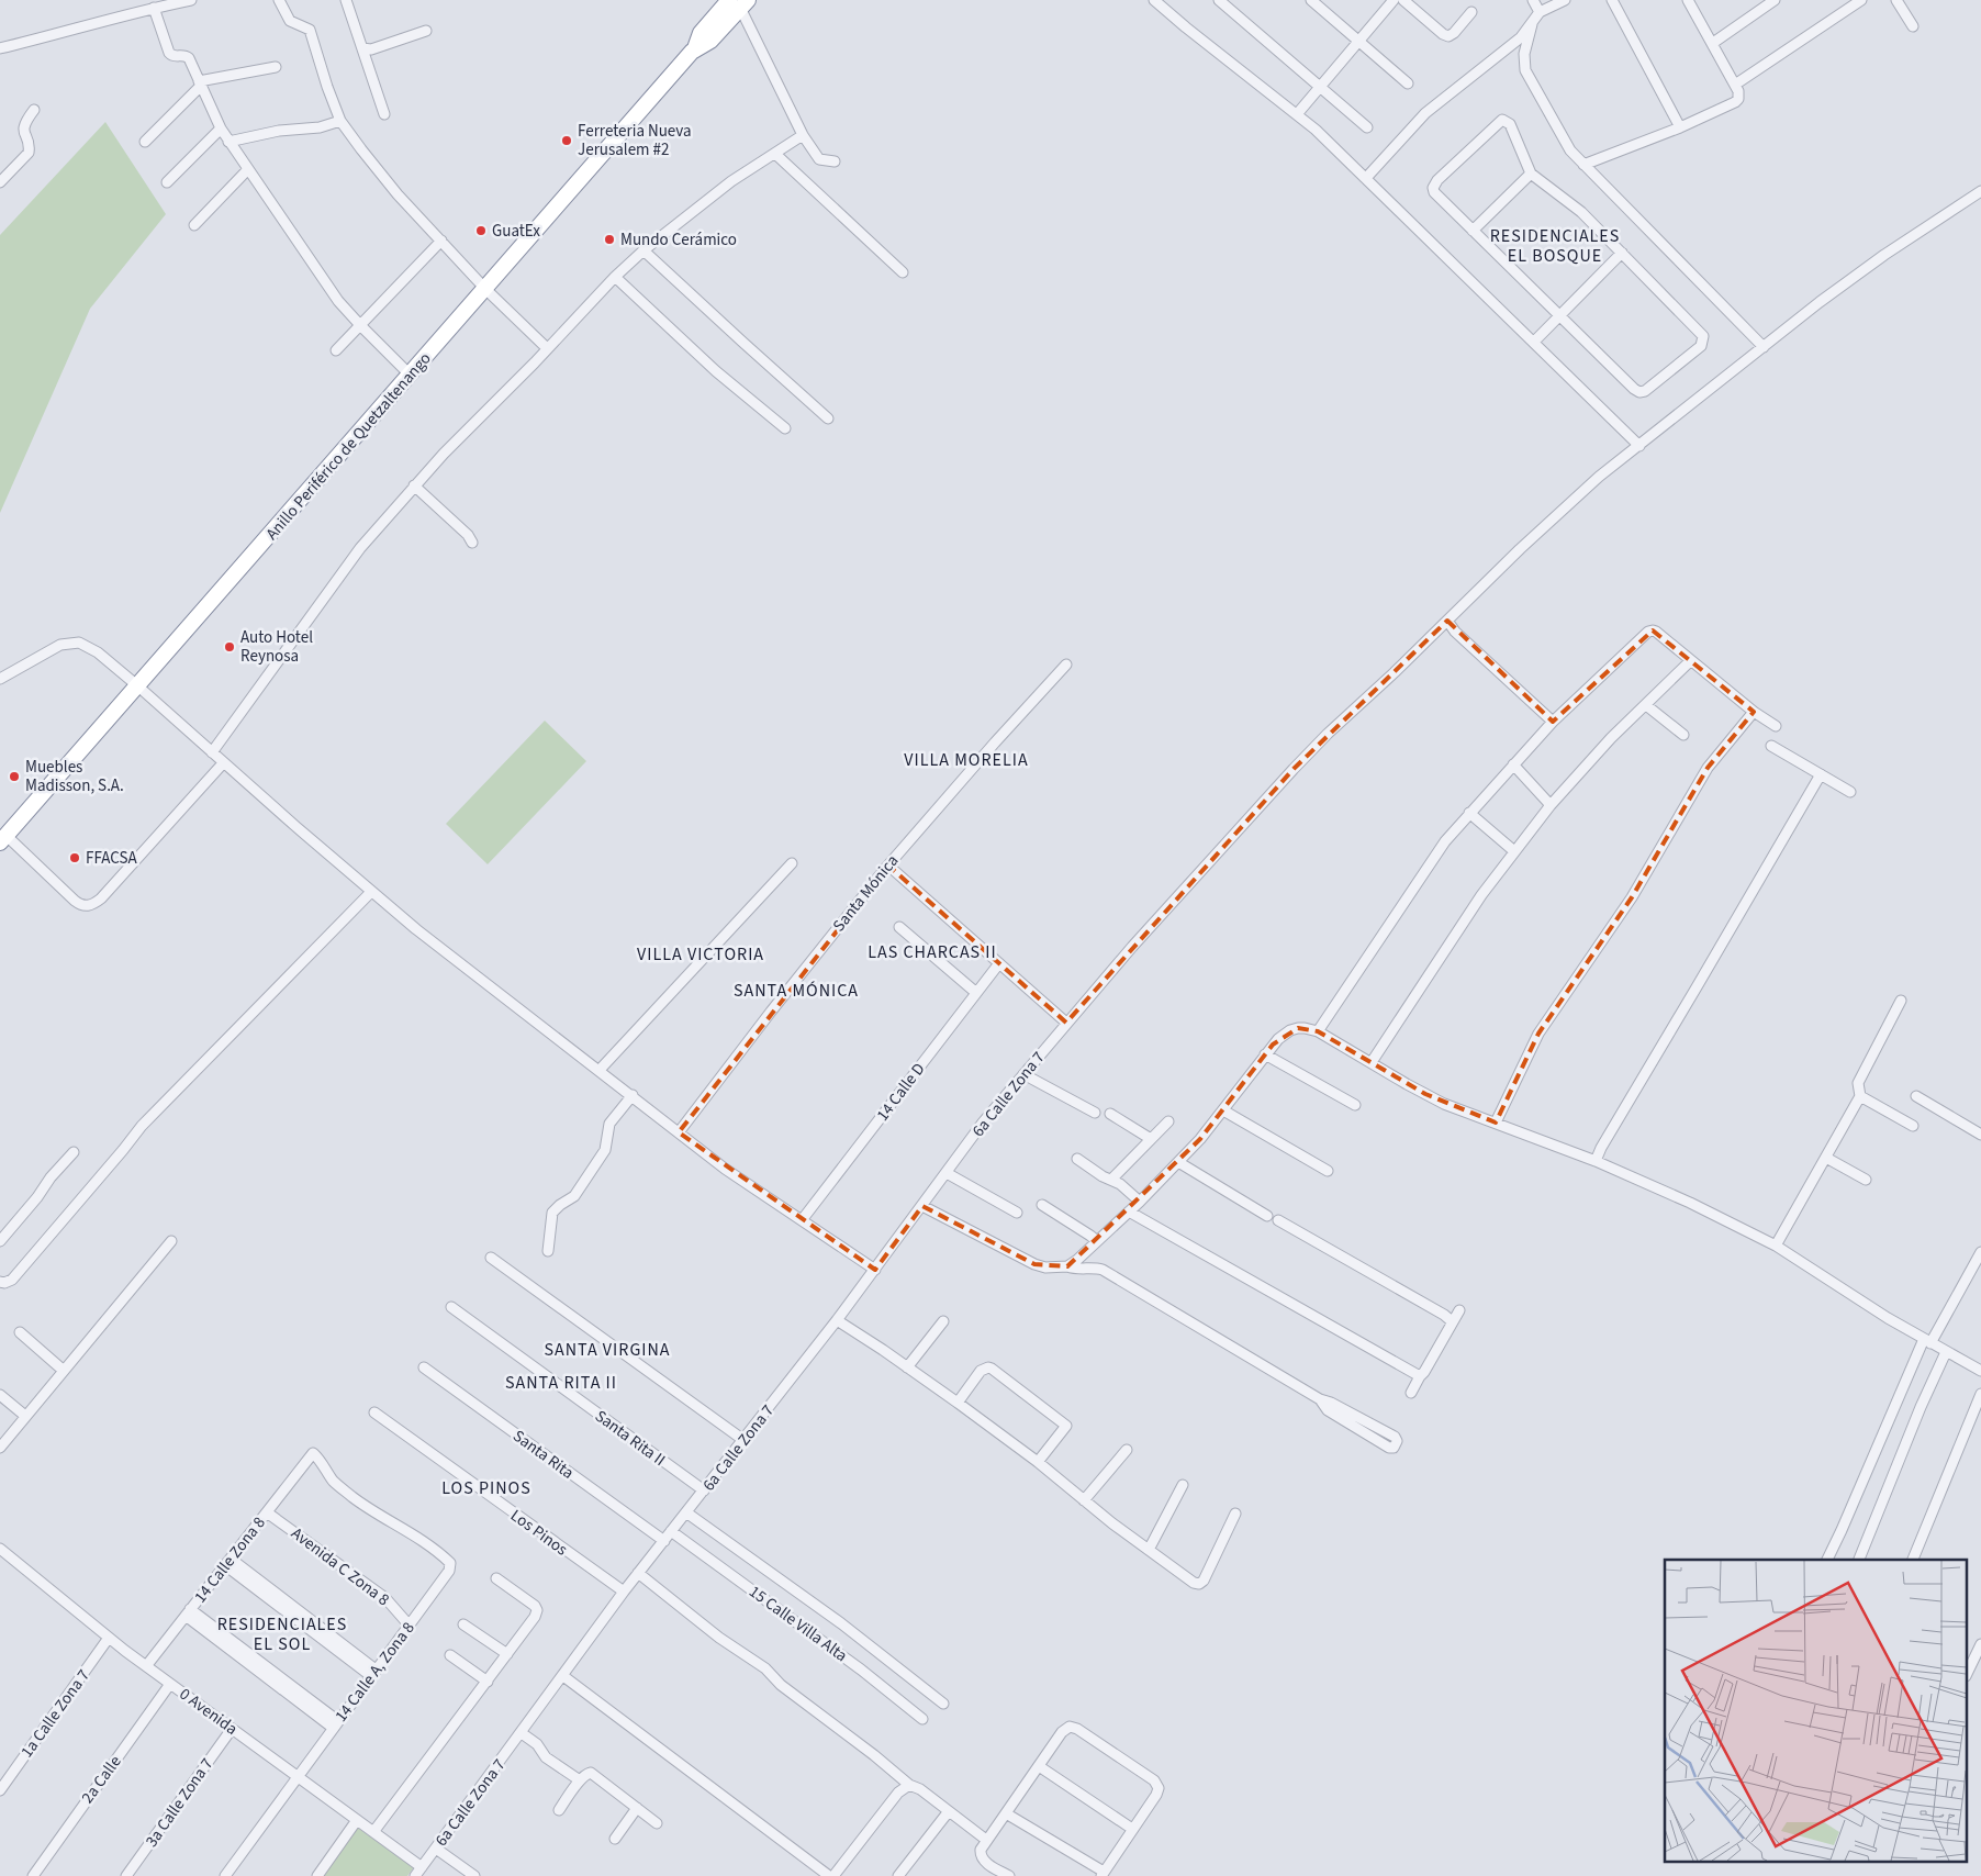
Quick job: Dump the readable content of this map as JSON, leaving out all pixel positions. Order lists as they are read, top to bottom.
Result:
{
  "streets": {
    "highway": ["Anillo Periférico de Quetzaltenango"],
    "street": [
      "Santa Mónica",
      "14 Calle D",
      "6a Calle Zona 7",
      "Santa Rita II",
      "Santa Rita",
      "Los Pinos",
      "14 Calle Zona 8",
      "Avenida C Zona 8",
      "15 Calle Villa Alta",
      "14 Calle A, Zona 8",
      "0 Avenida",
      "1a Calle Zona 7",
      "2a Calle",
      "3a Calle Zona 7"
    ]
  },
  "crossings": [
    ["6a Calle Zona 7", "Santa Rita II"],
    ["6a Calle Zona 7", "Santa Rita"],
    ["6a Calle Zona 7", "Los Pinos"],
    ["6a Calle Zona 7", "15 Calle Villa Alta"],
    ["6a Calle Zona 7", "0 Avenida"],
    ["14 Calle Zona 8", "Avenida C Zona 8"],
    ["14 Calle Zona 8", "14 Calle A, Zona 8"],
    ["14 Calle Zona 8", "0 Avenida"],
    ["Avenida C Zona 8", "14 Calle A, Zona 8"],
    ["14 Calle A, Zona 8", "0 Avenida"],
    ["0 Avenida", "1a Calle Zona 7"],
    ["0 Avenida", "2a Calle"],
    ["0 Avenida", "3a Calle Zona 7"]
  ],
  "districts": [
    "RESIDENCIALES EL BOSQUE",
    "VILLA MORELIA",
    "LAS CHARCAS II",
    "VILLA VICTORIA",
    "SANTA MÓNICA",
    "SANTA VIRGINA",
    "SANTA RITA II",
    "LOS PINOS",
    "RESIDENCIALES EL SOL"
  ],
  "places": [
    "Ferreteria Nueva Jerusalem #2",
    "GuatEx",
    "Mundo Cerámico",
    "Auto Hotel Reynosa",
    "Muebles Madisson, S.A.",
    "FFACSA"
  ]
}
